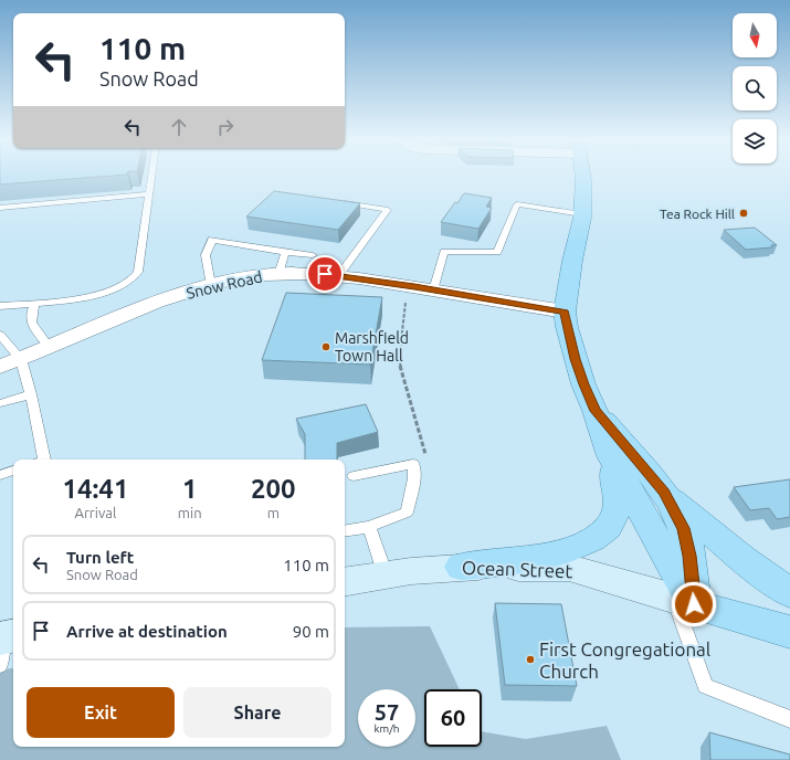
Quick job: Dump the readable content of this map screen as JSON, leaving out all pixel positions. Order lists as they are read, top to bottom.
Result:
{
  "streets": {
    "main road": ["Ocean Street"],
    "street": ["Snow Road"]
  },
  "places": ["Tea Rock Hill", "Marshfield Town Hall", "First Congregational Church"],
  "north": "bottom",
  "page": {
    "turn": ["110 m", "Snow Road"],
    "eta": [
      "14:41",
      "Arrival",
      "1",
      "min",
      "200",
      "m"
    ],
    "list": [
      {
        "name": "Turn left",
        "note": "Snow Road",
        "value": "110 m"
      },
      {
        "name": "Arrive at destination",
        "value": "90 m"
      }
    ],
    "buttons": ["Exit", "Share"],
    "speed": "57 km/h",
    "limit": "60"
  }
}
